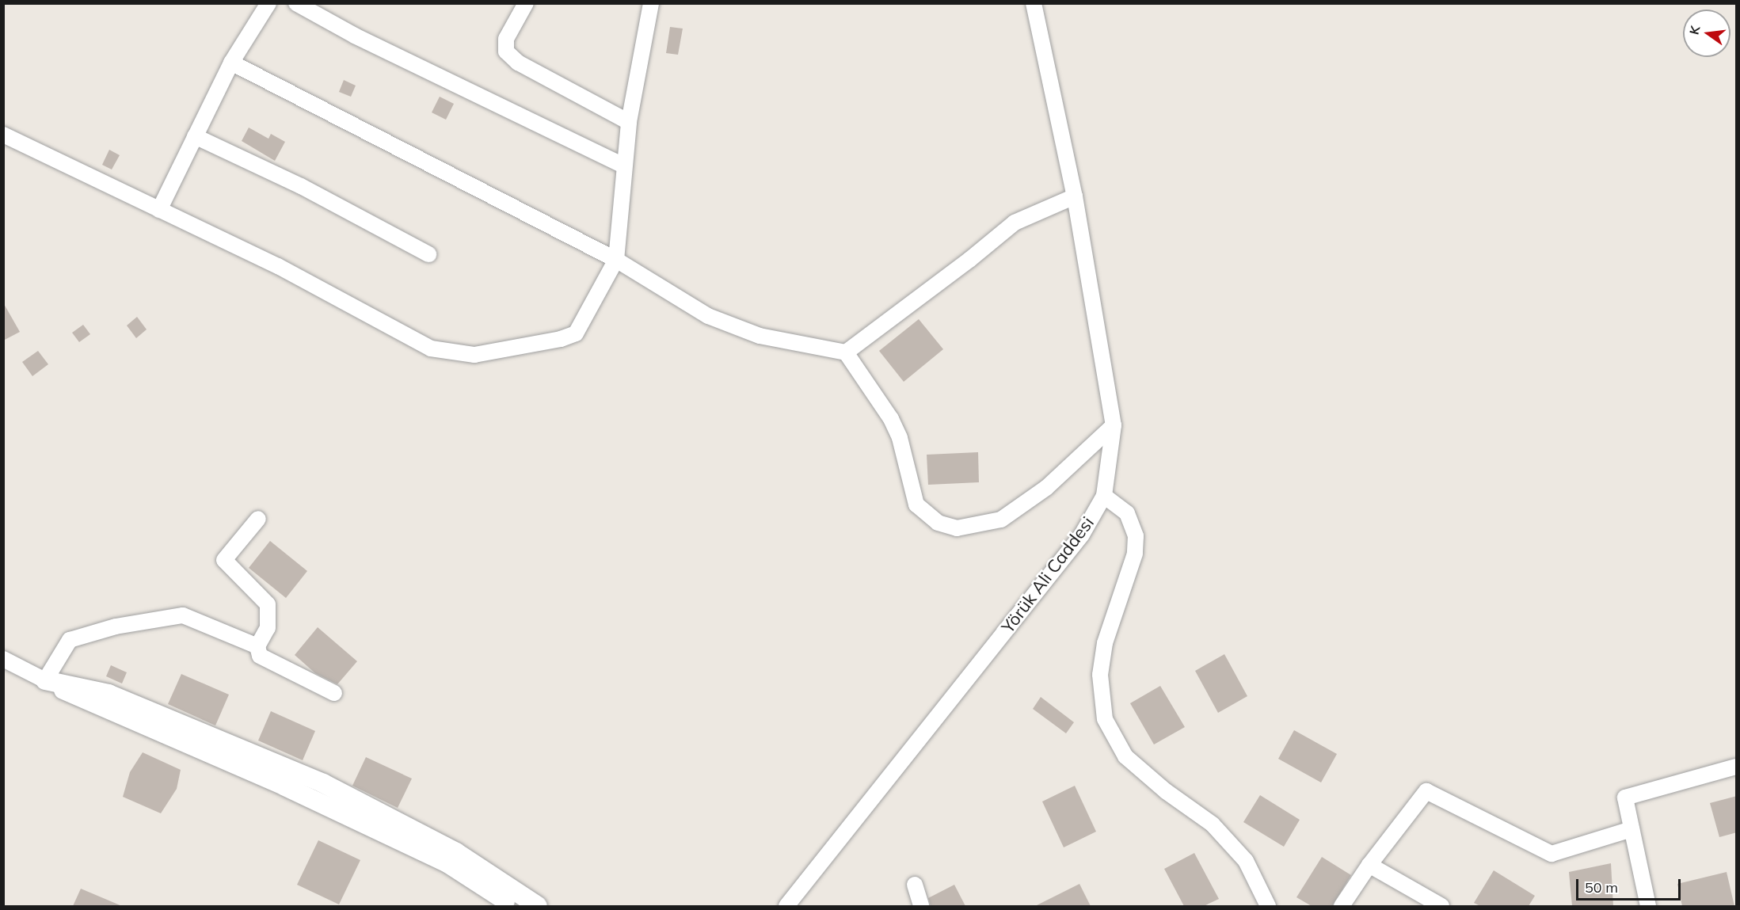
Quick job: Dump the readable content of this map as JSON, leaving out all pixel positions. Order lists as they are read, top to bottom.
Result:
{
  "streets": {
    "street": ["Yörük Ali Caddesi"]
  },
  "scale_bar": "50 m",
  "north": "left"
}
